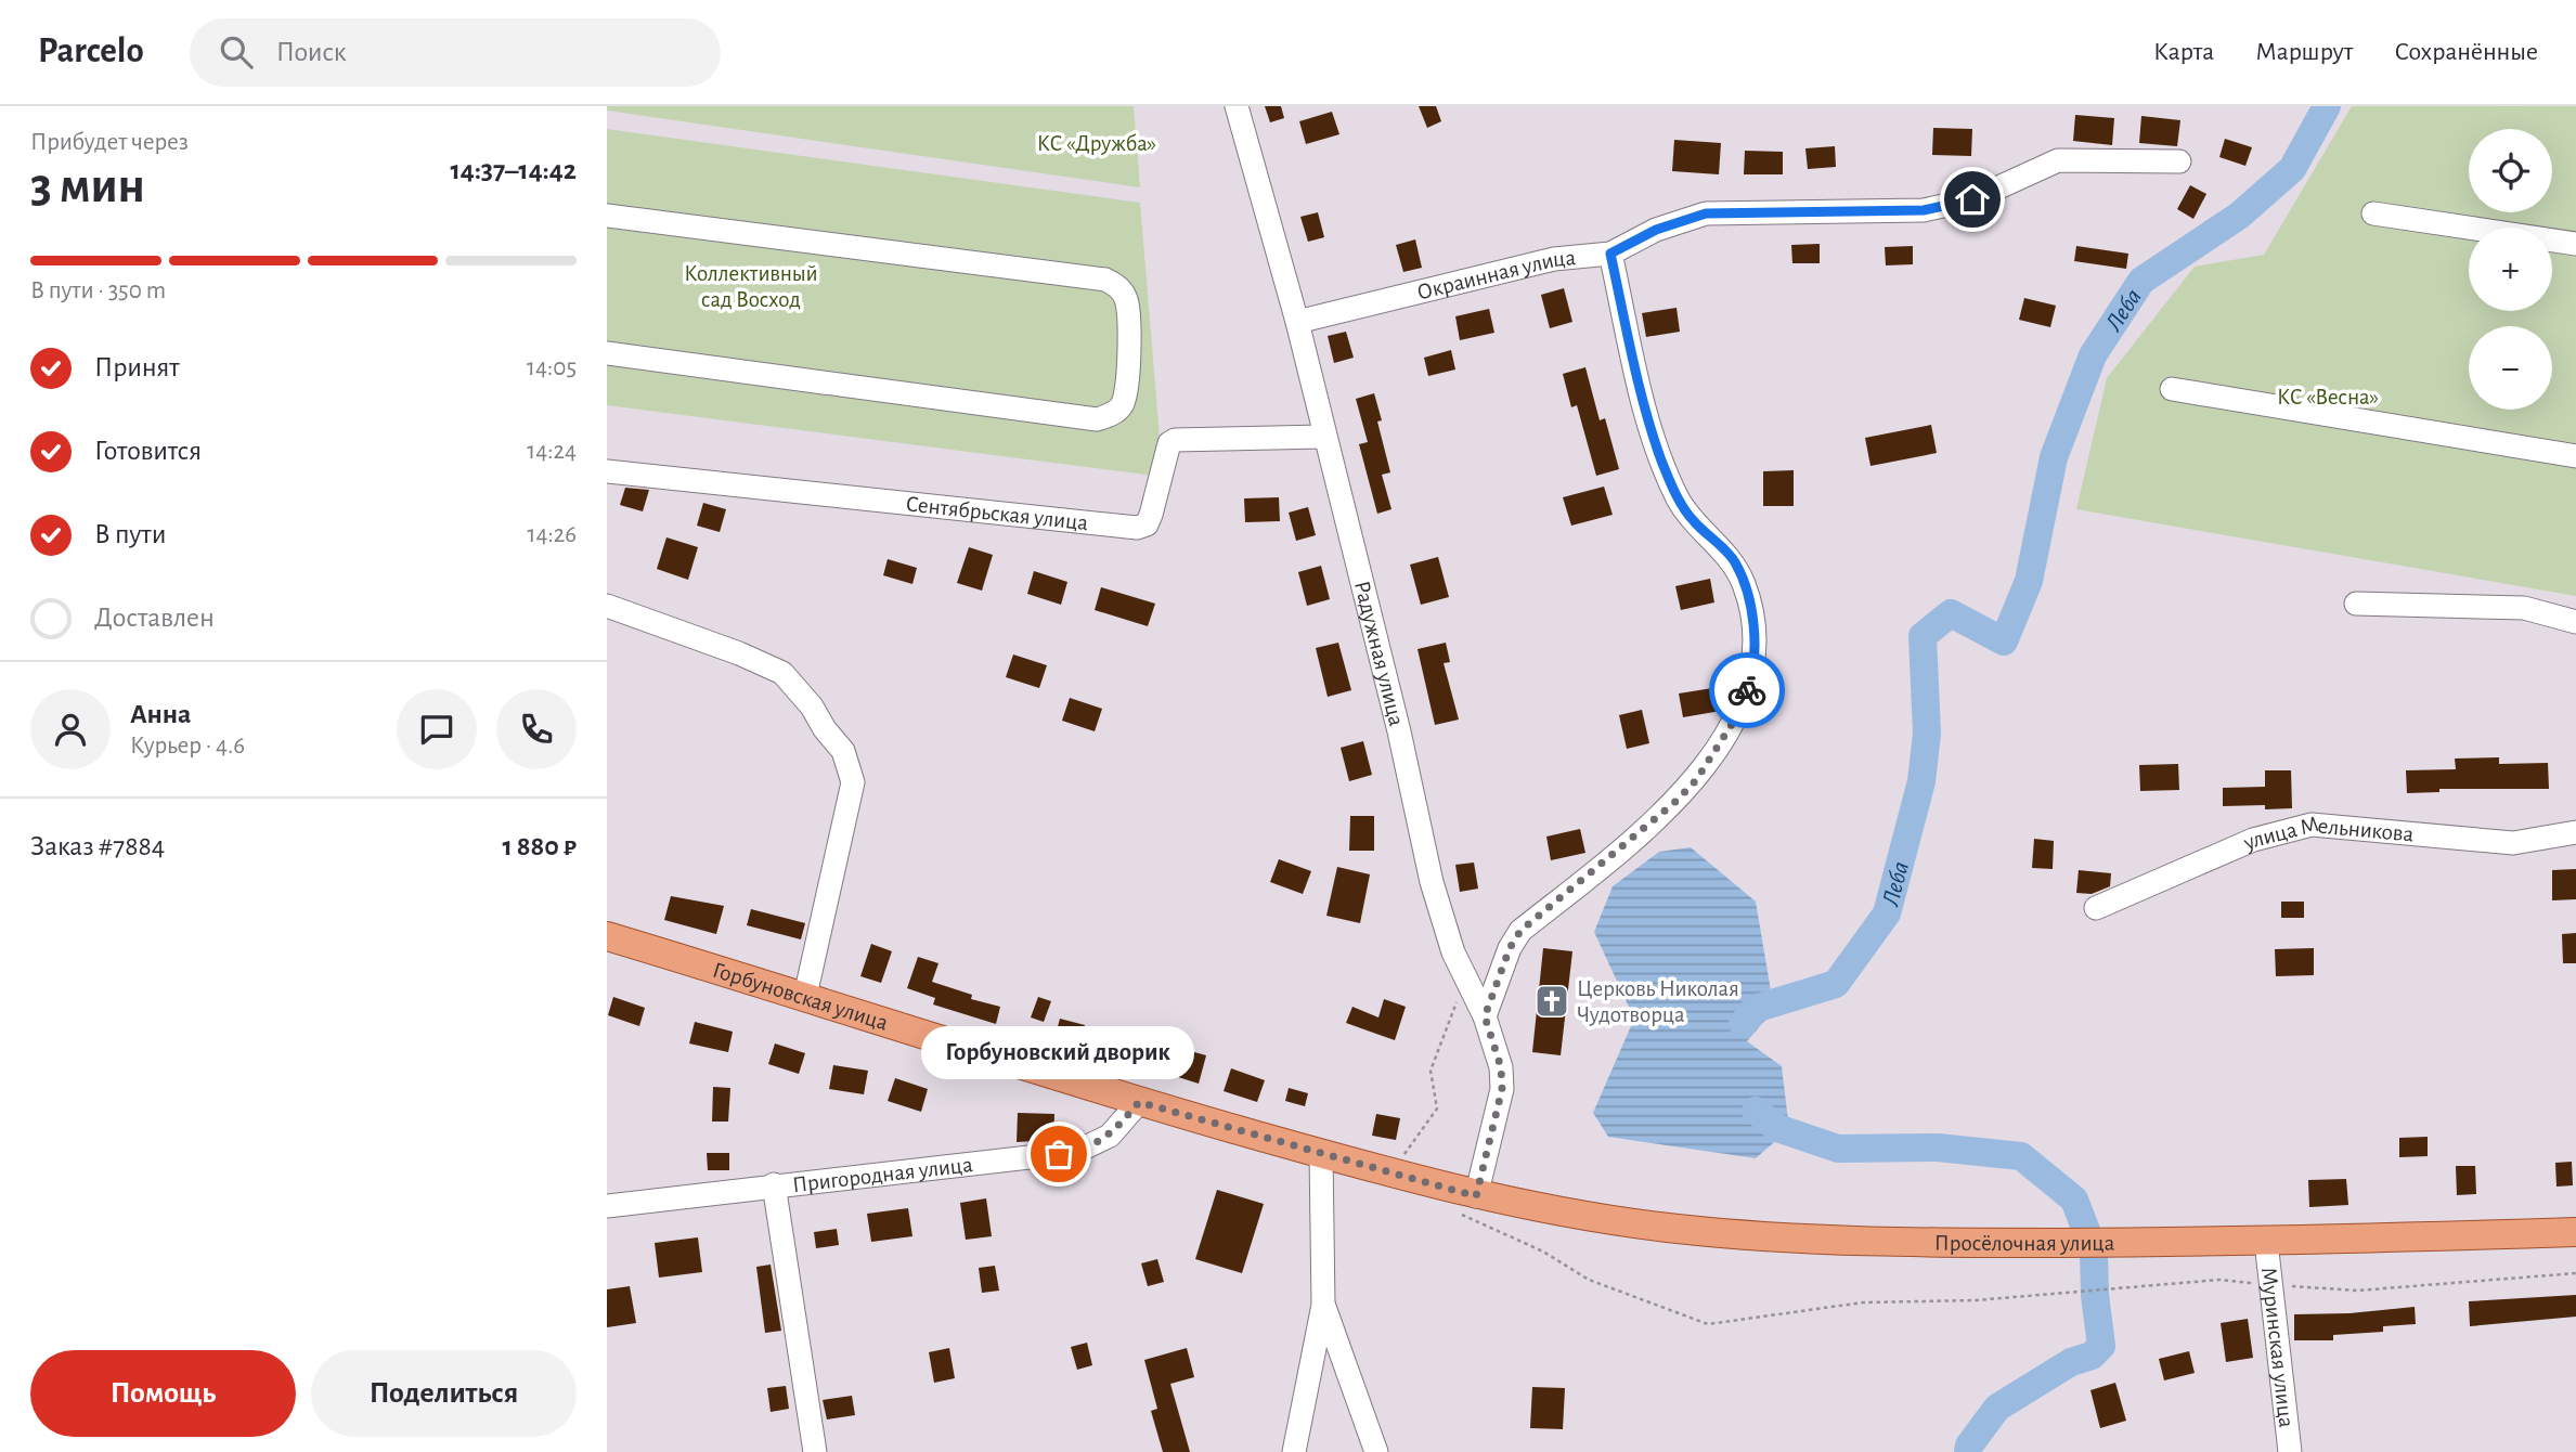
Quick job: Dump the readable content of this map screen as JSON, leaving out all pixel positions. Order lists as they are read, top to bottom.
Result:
{
  "streets": {
    "main road": ["Горбуновская улица", "Просёлочная улица"],
    "street": [
      "Окраинная улица",
      "Сентябрьская улица",
      "Радужная улица",
      "улица Мельникова",
      "Пригородная улица",
      "Муринская улица"
    ]
  },
  "crossings": [
    ["Окраинная улица", "Радужная улица"],
    ["Сентябрьская улица", "Радужная улица"],
    ["Радужная улица", "Горбуновская улица"],
    ["Радужная улица", "Просёлочная улица"],
    ["Горбуновская улица", "Пригородная улица"],
    ["Горбуновская улица", "Просёлочная улица"],
    ["Просёлочная улица", "Муринская улица"]
  ],
  "water": ["Леба"],
  "parks": ["КС «Дружба»", "Коллективный сад Восход", "КС «Весна»"],
  "places": {
    "church": ["Церковь Николая Чудотворца"],
    "other": ["Горбуновский дворик"]
  },
  "page": {
    "header": "Parcelo",
    "search": "Поиск",
    "nav": ["Карта", "Маршрут", "Сохранённые"],
    "heading": ["3 мин", "Прибудет через", "14:37–14:42"],
    "panel": [
      "Анна",
      "Курьер · 4.6",
      "Заказ #7884",
      "1 880 ₽"
    ],
    "map_buttons": ["+", "−"],
    "bar": "В пути · 350 m",
    "list": [
      ["Принят", "14:05"],
      ["Готовится", "14:24"],
      ["В пути", "14:26"],
      "Доставлен"
    ],
    "bubble": "Горбуновский дворик",
    "buttons": ["Помощь", "Поделиться"]
  }
}
